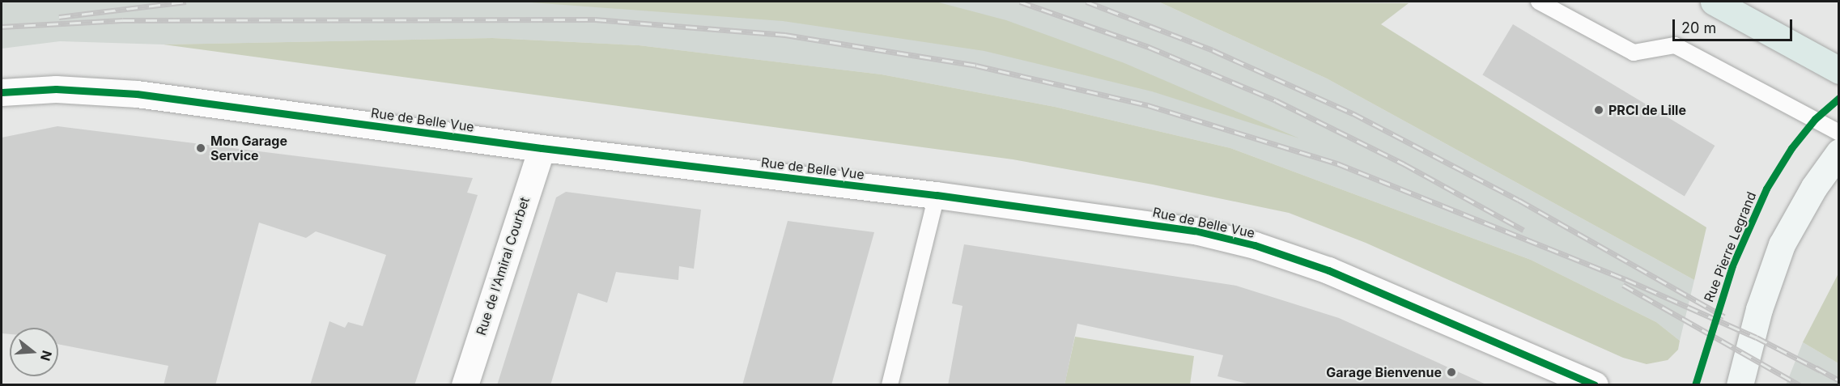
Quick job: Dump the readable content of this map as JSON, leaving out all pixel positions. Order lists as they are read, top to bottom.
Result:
{
  "streets": {
    "street": ["Rue de Belle Vue", "Rue de l'Amiral Courbet"],
    "cycle path": ["Rue Pierre Legrand"]
  },
  "crossings": [
    ["Rue de Belle Vue", "Rue de l'Amiral Courbet"]
  ],
  "places": ["PRCI de Lille", "Mon Garage Service", "Garage Bienvenue"],
  "scale_bar": "20 m",
  "north": "right"
}
